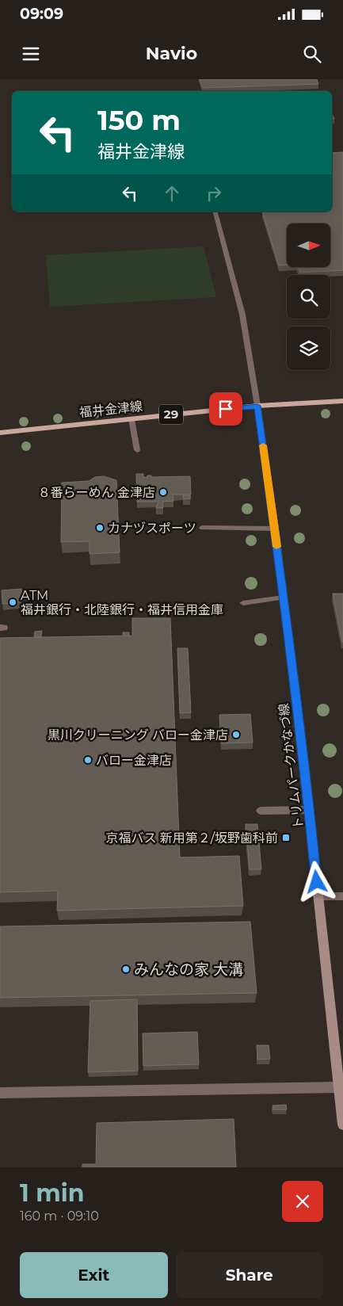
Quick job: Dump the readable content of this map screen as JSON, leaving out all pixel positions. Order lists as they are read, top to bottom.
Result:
{
  "streets": {
    "main road": ["福井金津線", "29", "トリムパークかなづ線"]
  },
  "crossings": [
    ["福井金津線", "トリムパークかなづ線"]
  ],
  "places": {
    "other": [
      "８番らーめん 金津店",
      "カナヅスポーツ",
      "ATM 福井銀行・北陸銀行・福井信用金庫",
      "黒川クリーニング バロー金津店",
      "バロー金津店",
      "みんなの家 大溝"
    ],
    "transit": ["京福バス 新用第２/坂野歯科前"]
  },
  "north": "right",
  "page": {
    "status": "09:09",
    "header": "Navio",
    "turn": ["150 m", "福井金津線"],
    "heading": ["1 min", "160 m · 09:10"],
    "buttons": ["Exit", "Share"]
  }
}
